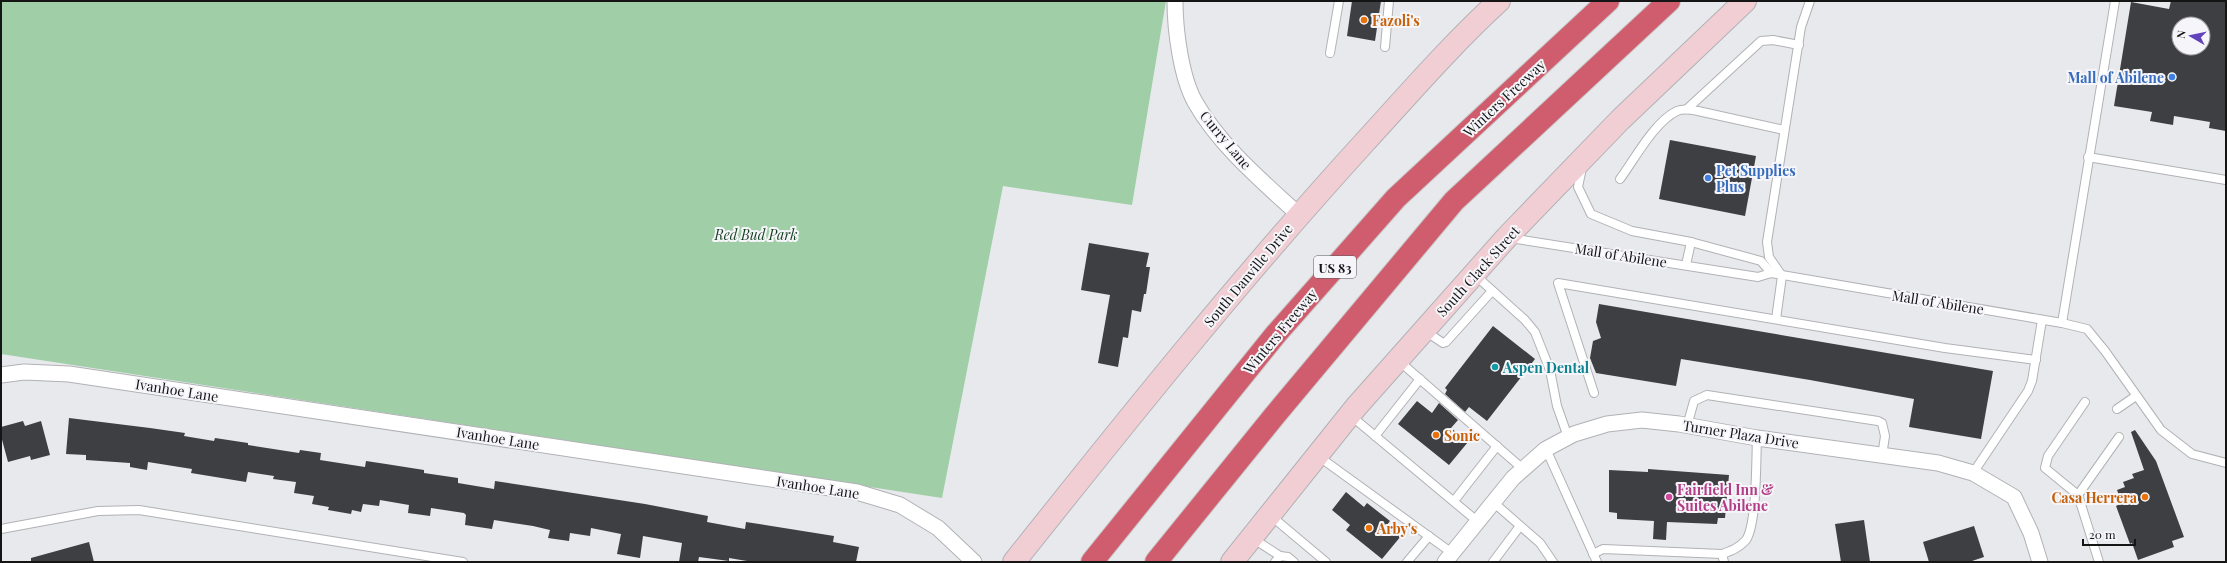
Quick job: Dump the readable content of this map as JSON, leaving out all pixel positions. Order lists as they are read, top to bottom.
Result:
{
  "streets": {
    "highway": ["Winters Freeway", "US 83"],
    "main road": ["South Clack Street", "South Danville Drive"],
    "street": ["Curry Lane", "Ivanhoe Lane", "Turner Plaza Drive"],
    "lane": ["Mall of Abilene"]
  },
  "crossings": [
    ["Curry Lane", "South Danville Drive"],
    ["Mall of Abilene", "South Clack Street"]
  ],
  "parks": ["Red Bud Park"],
  "places": [
    "Fazoli's",
    "Mall of Abilene",
    "Pet Supplies Plus",
    "Aspen Dental",
    "Sonic",
    "Fairfield Inn & Suites Abilene",
    "Casa Herrera",
    "Arby's"
  ],
  "scale_bar": "20 m",
  "north": "left"
}
